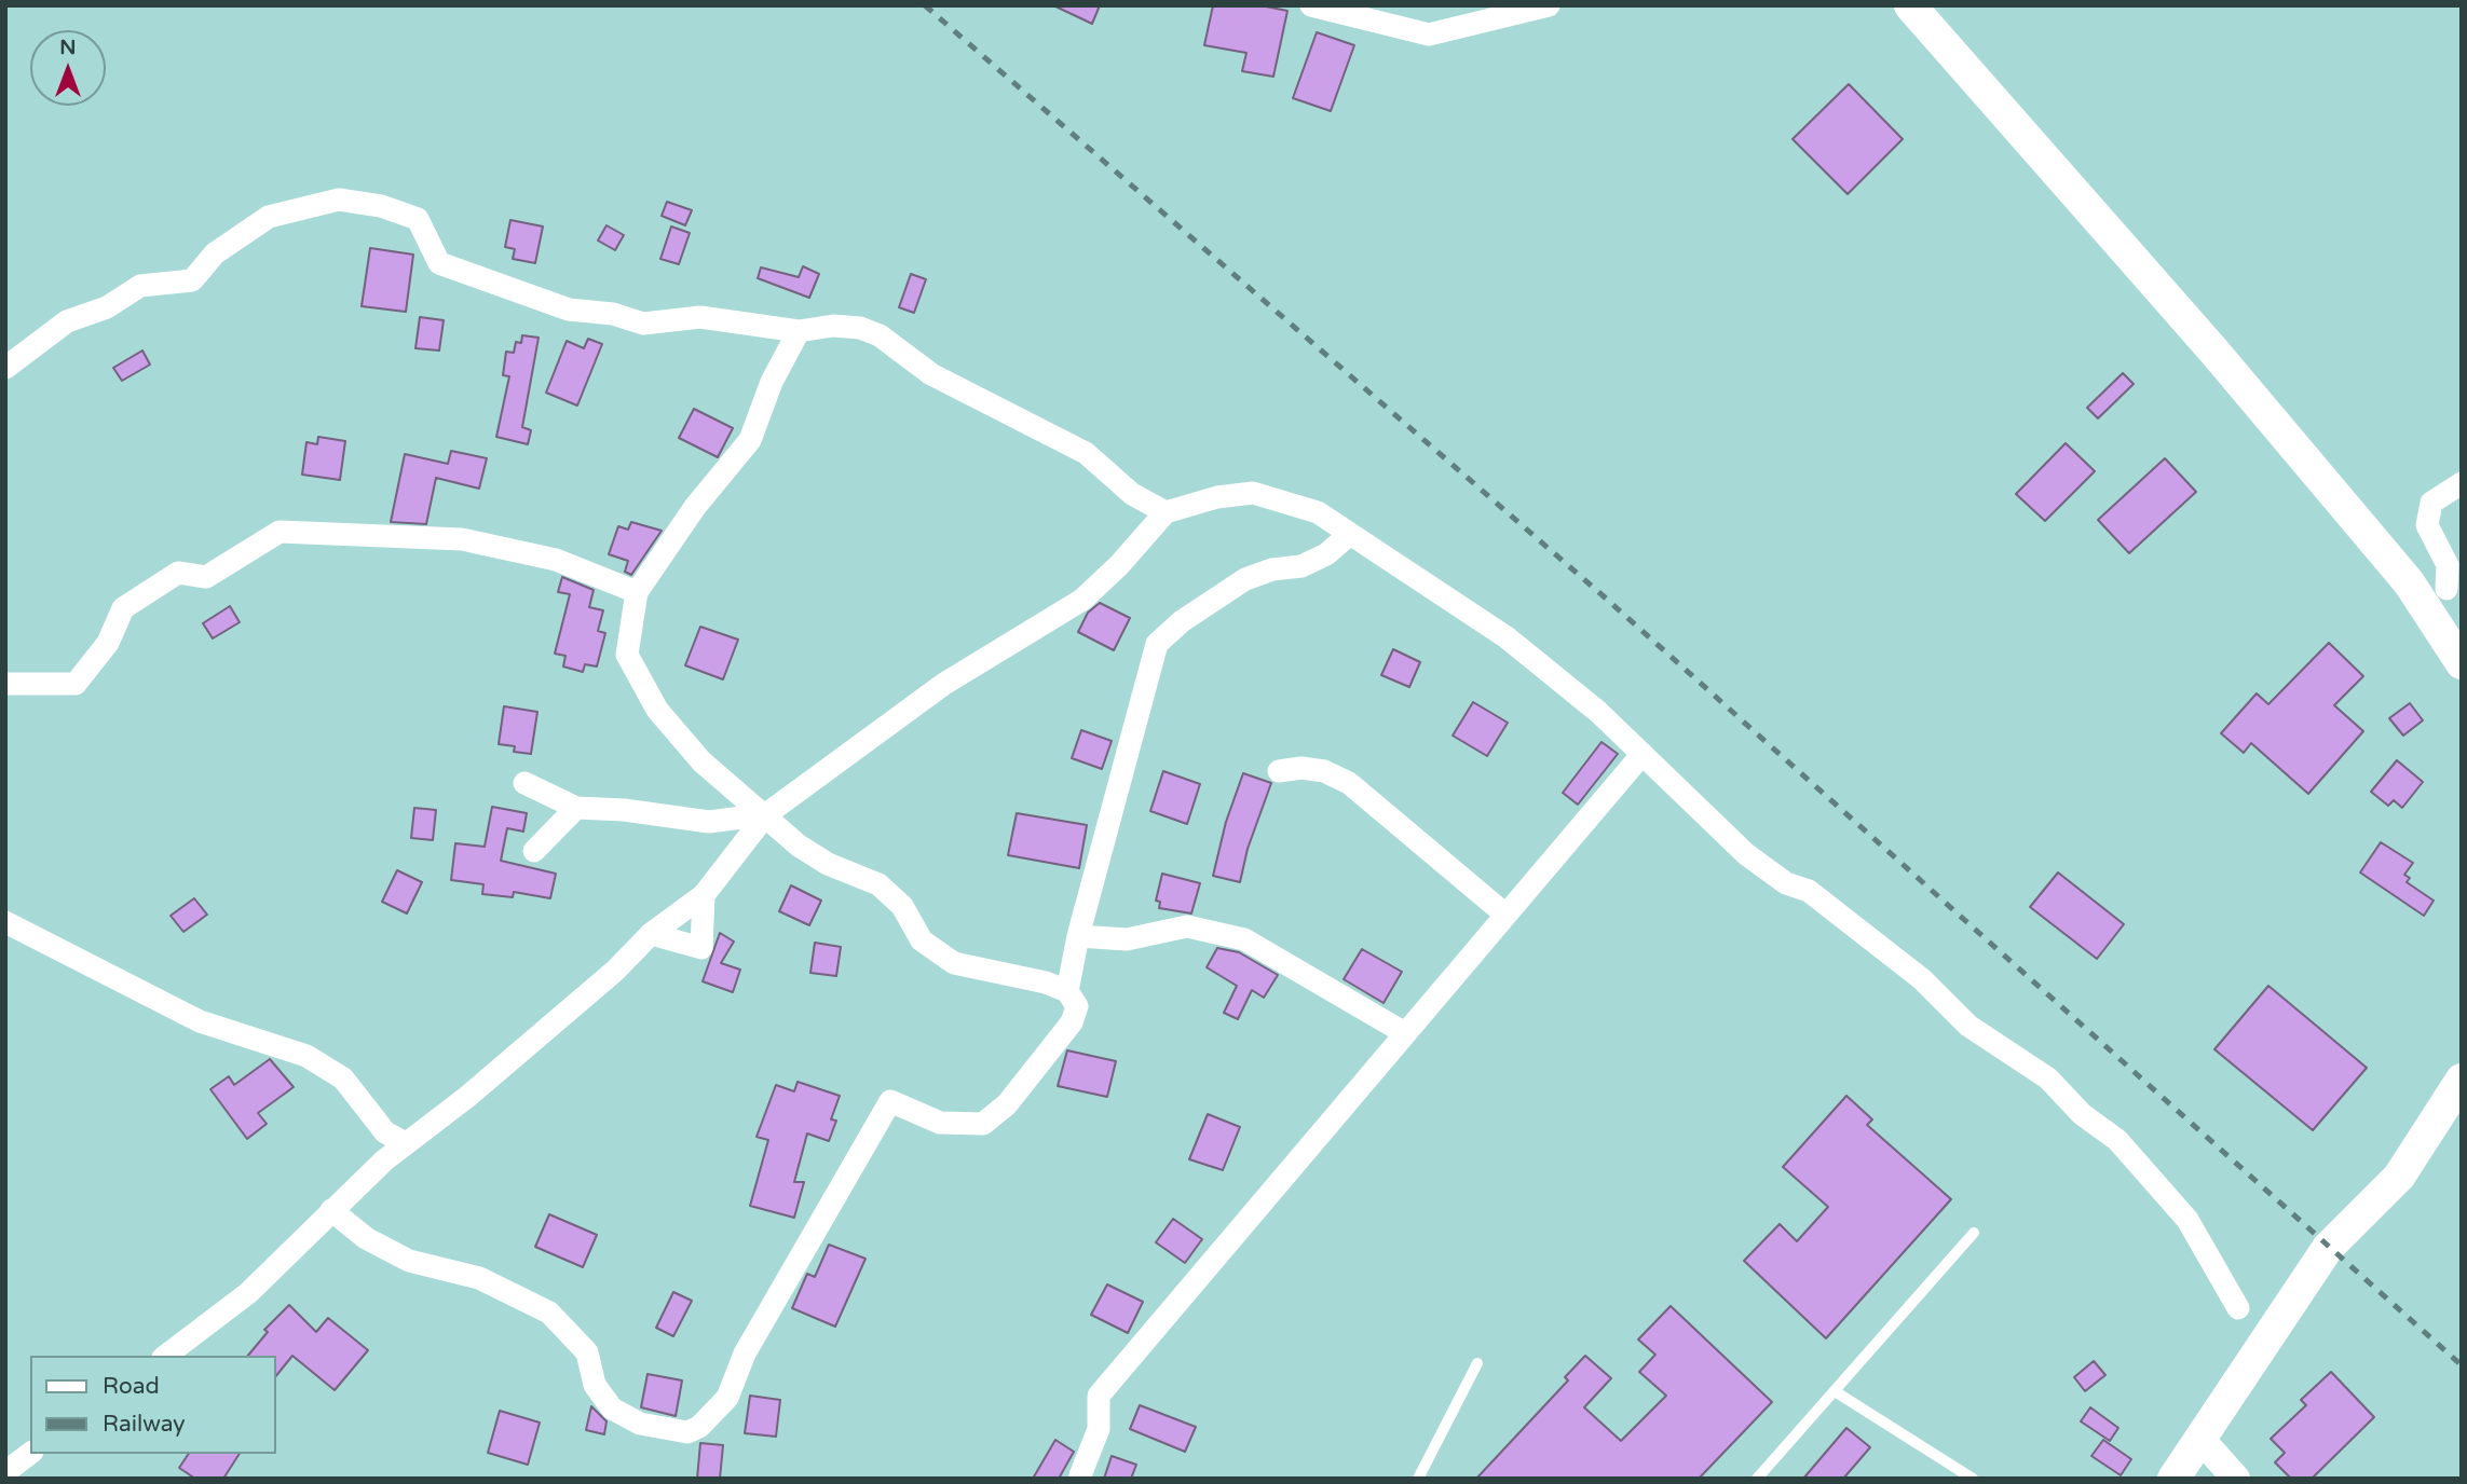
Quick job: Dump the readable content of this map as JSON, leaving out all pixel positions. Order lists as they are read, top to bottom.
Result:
{
  "legend": ["Road", "Railway"],
  "north": "top"
}
